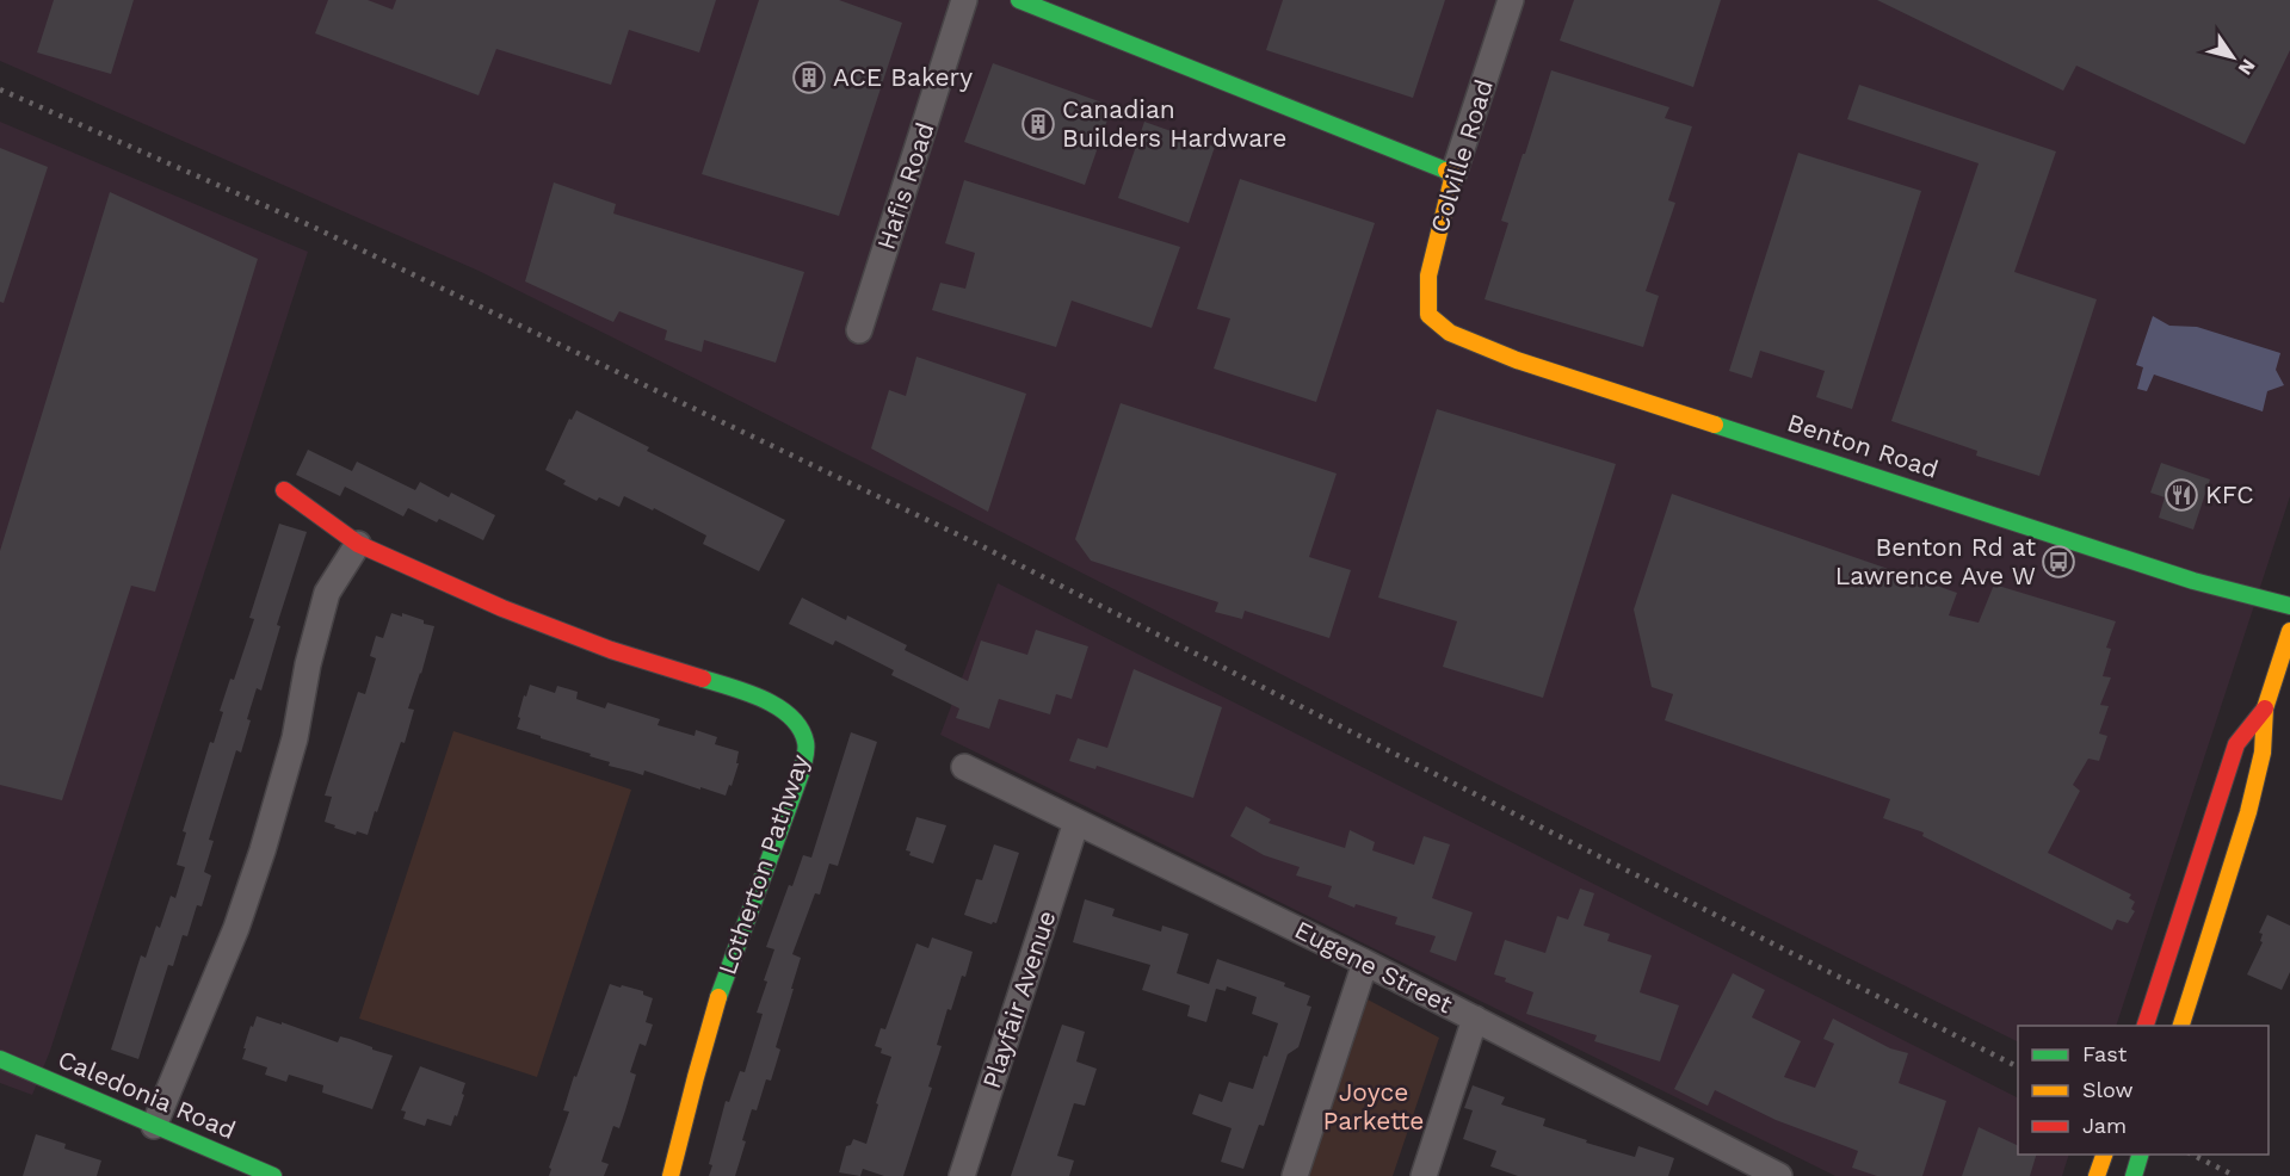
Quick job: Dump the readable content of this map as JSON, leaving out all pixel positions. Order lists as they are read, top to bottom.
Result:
{
  "streets": {
    "street": [
      "Colville Road",
      "Hafis Road",
      "Benton Road",
      "Lotherton Pathway",
      "Eugene Street",
      "Playfair Avenue",
      "Caledonia Road"
    ]
  },
  "crossings": [
    ["Colville Road", "Benton Road"],
    ["Eugene Street", "Playfair Avenue"]
  ],
  "parks": ["Joyce Parkette"],
  "places": {
    "building": ["ACE Bakery", "Canadian Builders Hardware"],
    "restaurant": ["KFC"],
    "bus stop": ["Benton Rd at Lawrence Ave W"]
  },
  "legend": ["Fast", "Slow", "Jam"],
  "north": "bottom right"
}
